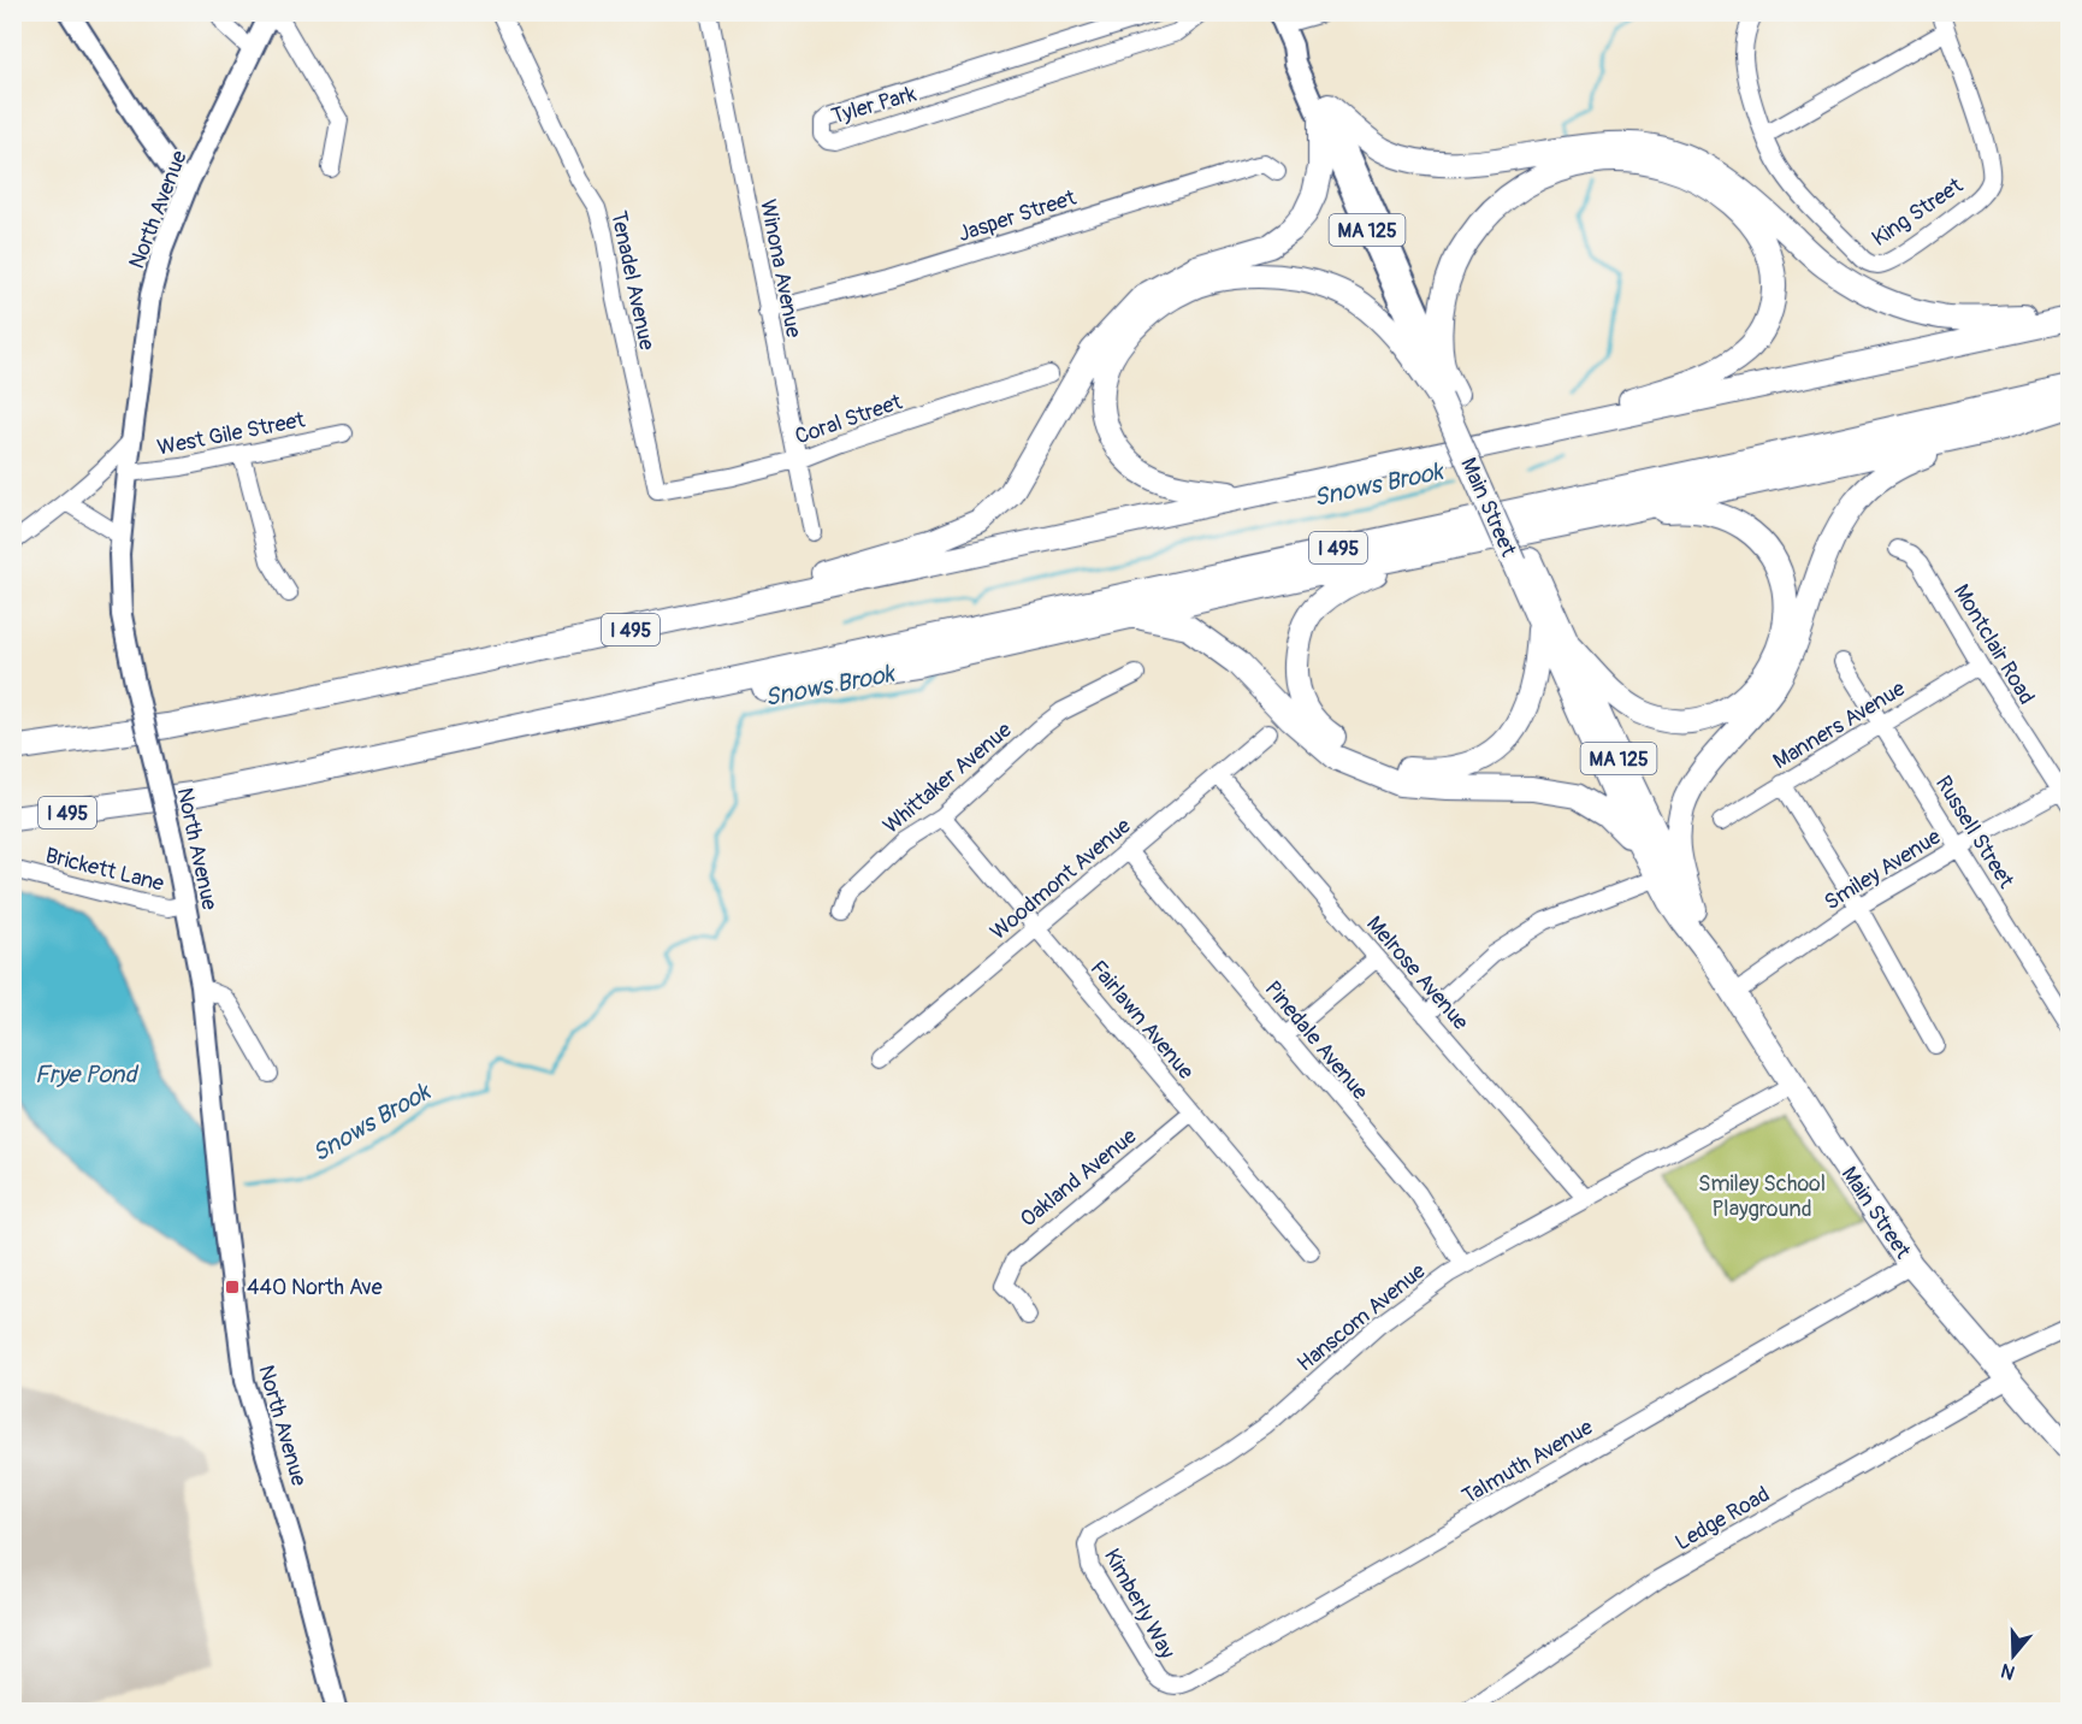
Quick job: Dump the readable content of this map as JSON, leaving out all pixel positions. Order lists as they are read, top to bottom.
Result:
{
  "streets": {
    "highway": ["MA 125", "Main Street", "I 495"],
    "main road": ["North Avenue"],
    "street": [
      "Tyler Park",
      "King Street",
      "Jasper Street",
      "Winona Avenue",
      "Tenadel Avenue",
      "Coral Street",
      "West Gile Street",
      "Montclair Road",
      "Manners Avenue",
      "Whittaker Avenue",
      "Russell Street",
      "Brickett Lane",
      "Smiley Avenue",
      "Woodmont Avenue",
      "Melrose Avenue",
      "Fairlawn Avenue",
      "Pinedale Avenue",
      "Oakland Avenue",
      "Hanscom Avenue",
      "Talmuth Avenue",
      "Ledge Road",
      "Kimberly Way"
    ]
  },
  "crossings": [
    ["North Avenue", "West Gile Street"],
    ["North Avenue", "Brickett Lane"],
    ["Jasper Street", "Winona Avenue"],
    ["Winona Avenue", "Coral Street"],
    ["Tenadel Avenue", "Coral Street"],
    ["Main Street", "Smiley Avenue"],
    ["Main Street", "Hanscom Avenue"],
    ["Main Street", "Talmuth Avenue"],
    ["Main Street", "Ledge Road"],
    ["Montclair Road", "Manners Avenue"],
    ["Montclair Road", "Smiley Avenue"],
    ["Manners Avenue", "Russell Street"],
    ["Whittaker Avenue", "Fairlawn Avenue"],
    ["Russell Street", "Smiley Avenue"],
    ["Woodmont Avenue", "Melrose Avenue"],
    ["Woodmont Avenue", "Fairlawn Avenue"],
    ["Woodmont Avenue", "Pinedale Avenue"],
    ["Melrose Avenue", "Hanscom Avenue"],
    ["Fairlawn Avenue", "Oakland Avenue"],
    ["Pinedale Avenue", "Hanscom Avenue"],
    ["Hanscom Avenue", "Kimberly Way"],
    ["Talmuth Avenue", "Kimberly Way"]
  ],
  "water": ["Snows Brook", "Frye Pond"],
  "parks": ["Smiley School Playground"],
  "places": {
    "transit": ["440 North Ave"]
  },
  "north": "bottom"
}
